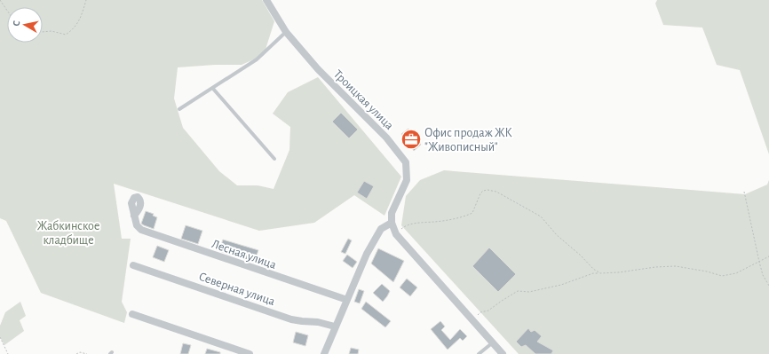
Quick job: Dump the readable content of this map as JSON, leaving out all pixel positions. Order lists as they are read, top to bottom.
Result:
{
  "streets": {
    "street": ["Троицкая улица", "Лесная улица", "Северная улица"]
  },
  "parks": ["Жабкинское кладбище"],
  "places": {
    "office": ["Офис продаж ЖК \"Живописный\""]
  },
  "north": "left"
}
